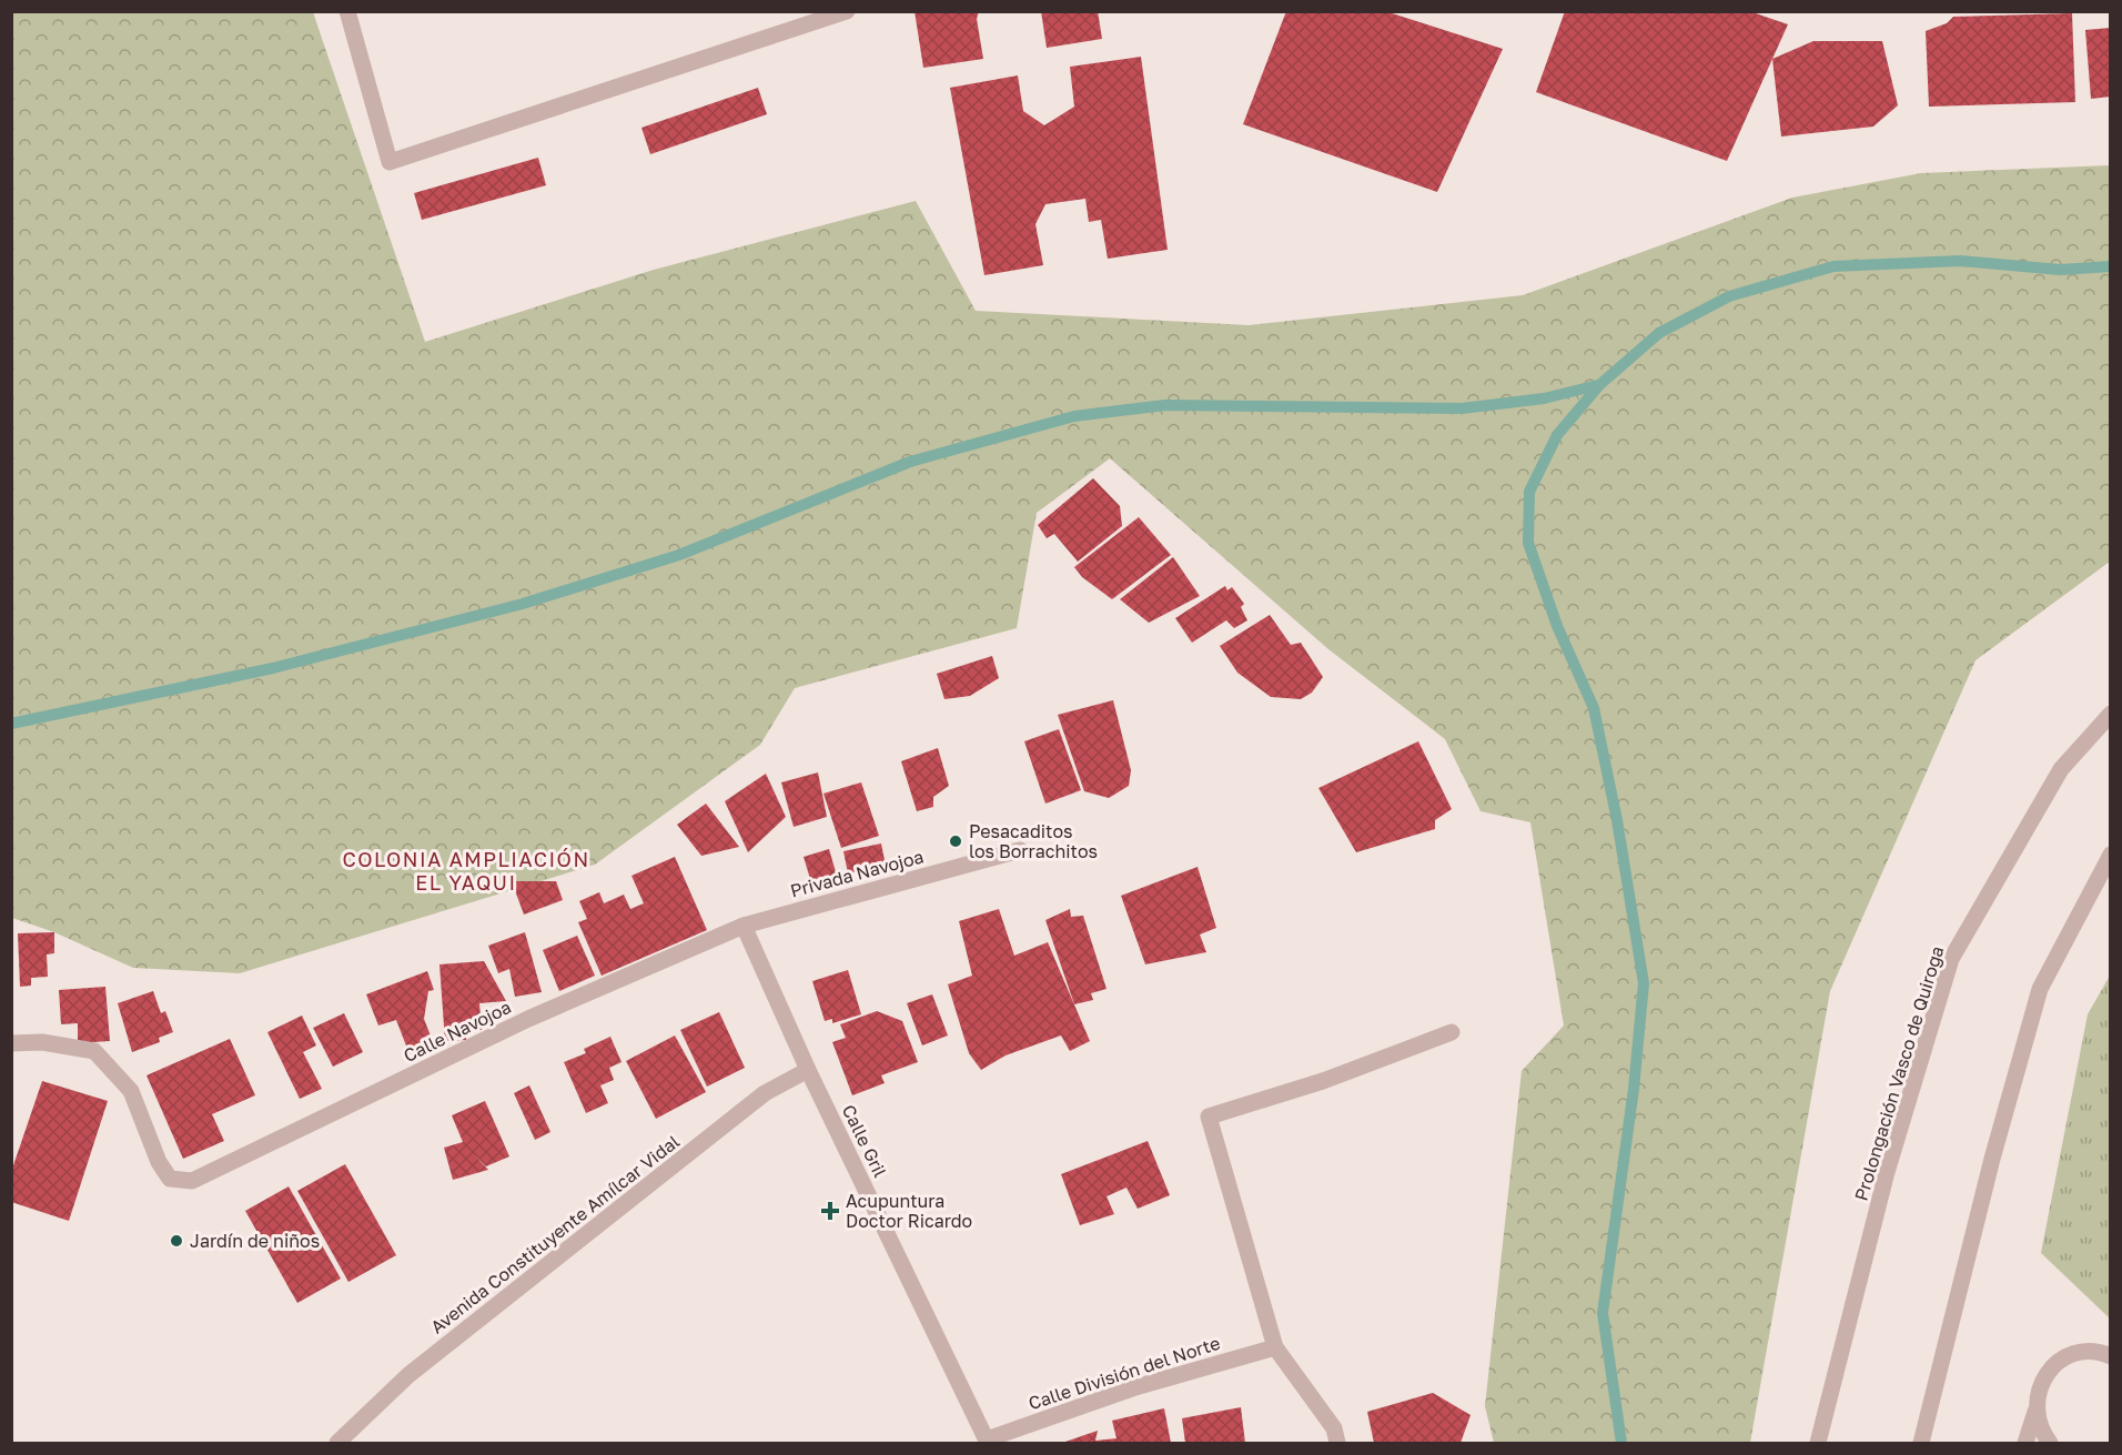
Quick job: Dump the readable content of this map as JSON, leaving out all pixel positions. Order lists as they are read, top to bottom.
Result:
{
  "streets": {
    "street": [
      "Privada Navojoa",
      "Calle Navojoa",
      "Prolongación Vasco de Quiroga",
      "Calle Gril",
      "Avenida Constituyente Amílcar Vidal",
      "Calle División del Norte"
    ]
  },
  "crossings": [
    ["Privada Navojoa", "Calle Navojoa"],
    ["Privada Navojoa", "Calle Gril"],
    ["Calle Navojoa", "Calle Gril"],
    ["Calle Gril", "Avenida Constituyente Amílcar Vidal"],
    ["Calle Gril", "Calle División del Norte"]
  ],
  "districts": ["COLONIA AMPLIACIÓN EL YAQUI"],
  "places": {
    "other": ["Pesacaditos los Borrachitos", "Jardín de niños"],
    "health": ["Acupuntura Doctor Ricardo"]
  }
}
